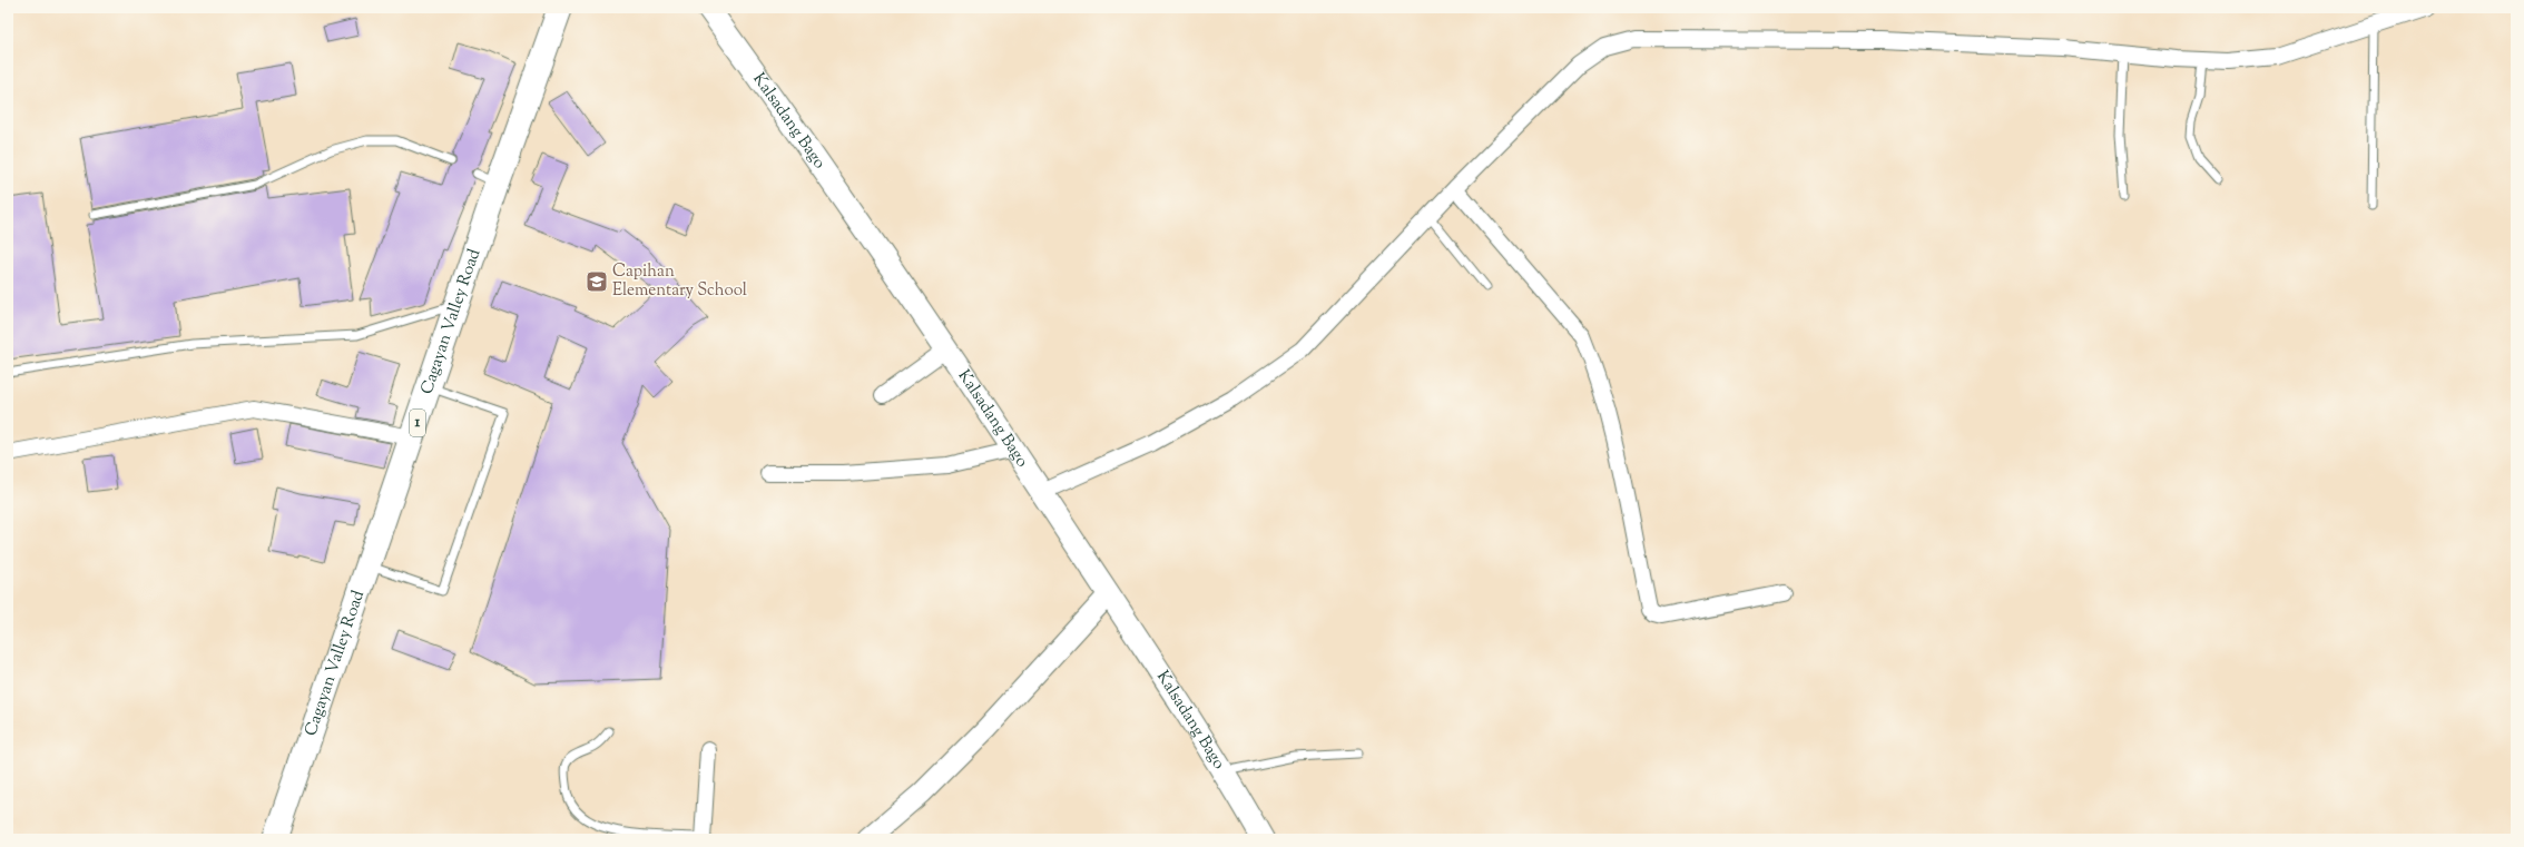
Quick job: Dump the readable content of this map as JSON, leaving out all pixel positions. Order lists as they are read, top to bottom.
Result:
{
  "streets": {
    "highway": ["Cagayan Valley Road", "1"],
    "main road": ["Kalsadang Bago"]
  },
  "places": {
    "school or university": ["Capihan Elementary School"]
  }
}
